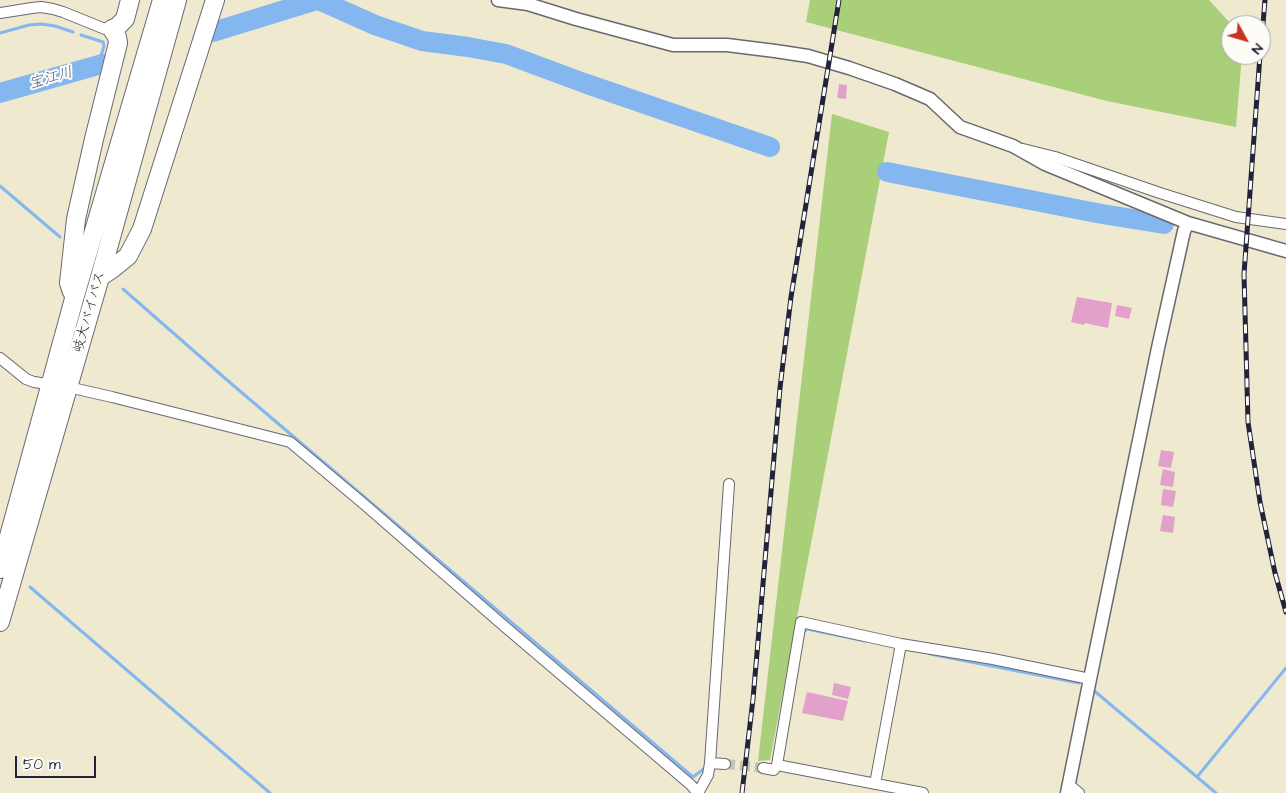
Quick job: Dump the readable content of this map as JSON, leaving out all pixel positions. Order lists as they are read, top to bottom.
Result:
{
  "streets": {
    "highway": ["岐大バイパス"]
  },
  "water": ["宝江川"],
  "scale_bar": "50 m",
  "north": "bottom right"
}
